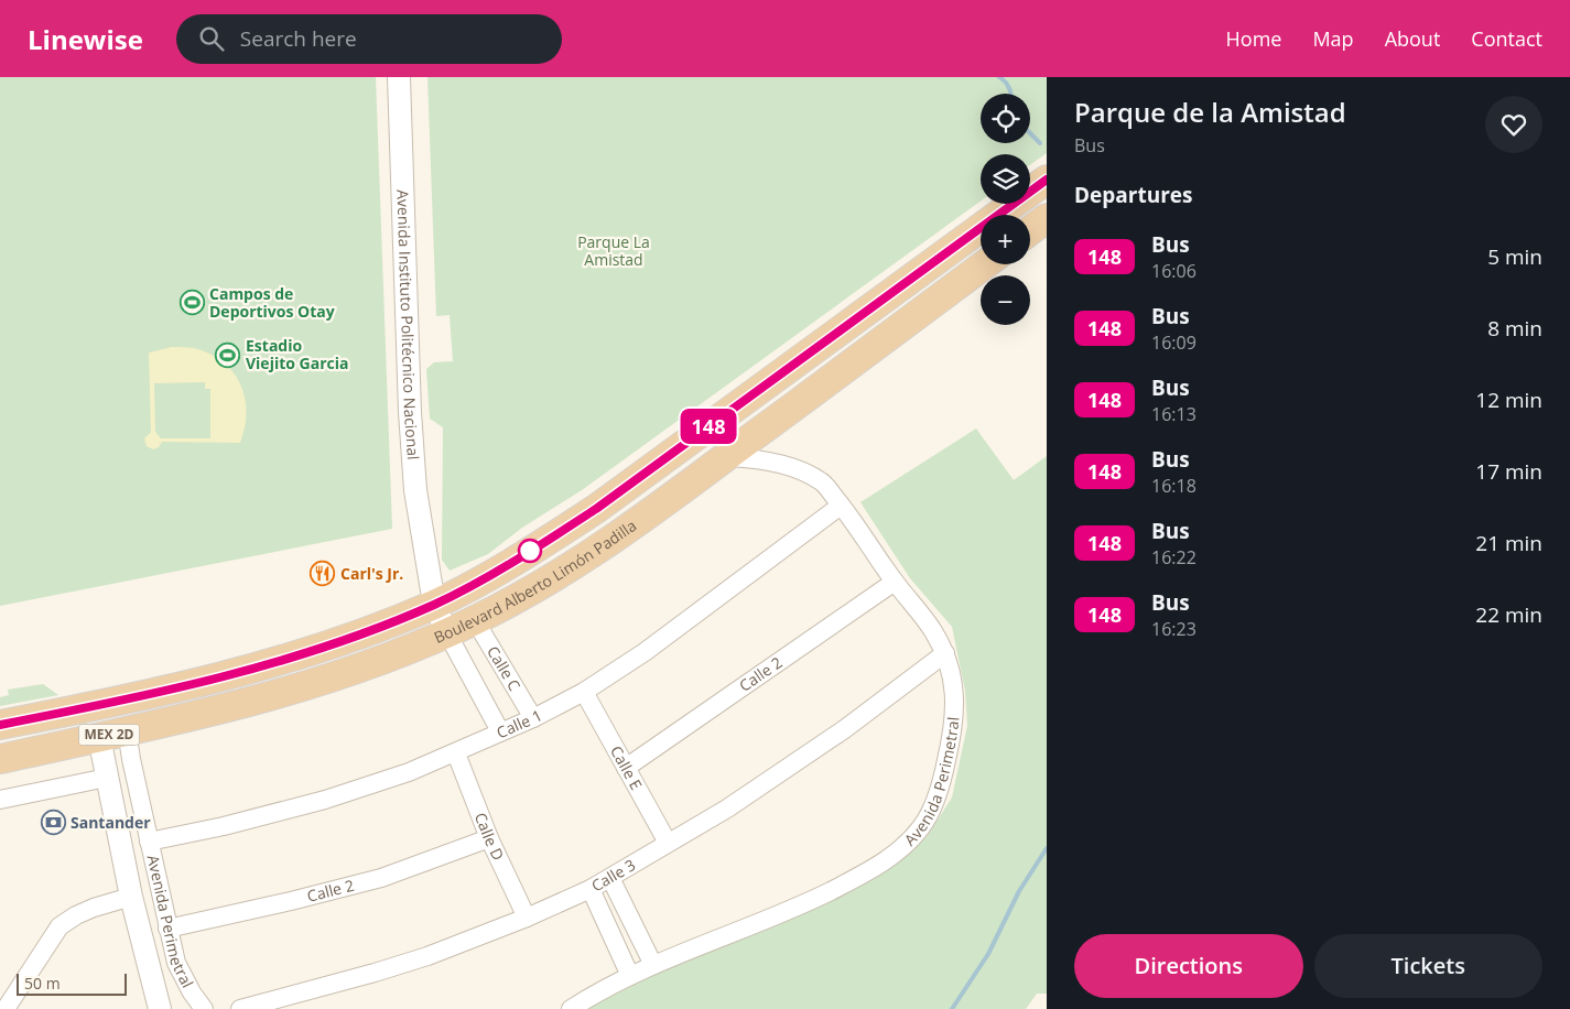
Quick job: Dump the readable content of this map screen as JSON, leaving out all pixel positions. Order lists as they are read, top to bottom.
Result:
{
  "streets": {
    "highway": ["Boulevard Alberto Limón Padilla", "MEX 2D"],
    "street": [
      "Avenida Instituto Politécnico Nacional",
      "Calle C",
      "Calle 2",
      "Calle 1",
      "Calle E",
      "Avenida Perimetral",
      "Calle D",
      "Calle 3"
    ]
  },
  "crossings": [
    ["Avenida Instituto Politécnico Nacional", "Boulevard Alberto Limón Padilla"],
    ["Boulevard Alberto Limón Padilla", "Calle C"],
    ["Boulevard Alberto Limón Padilla", "Avenida Perimetral"],
    ["Calle C", "Calle 1"],
    ["Calle 2", "Calle E"],
    ["Calle 2", "Avenida Perimetral"],
    ["Calle 2", "Calle D"],
    ["Calle 1", "Calle E"],
    ["Calle 1", "Avenida Perimetral"],
    ["Calle 1", "Calle D"],
    ["Calle E", "Calle 3"],
    ["Avenida Perimetral", "Calle 3"],
    ["Calle D", "Calle 3"]
  ],
  "parks": ["Parque La Amistad"],
  "places": {
    "sports": ["Campos de Deportivos Otay", "Estadio Viejito Garcia"],
    "restaurant": ["Carl's Jr."],
    "bank": ["Santander"]
  },
  "lines": ["bus line 148"],
  "scale_bar": "50 m",
  "page": {
    "header": "Linewise",
    "search": "Search here",
    "nav": [
      "Home",
      "Map",
      "About",
      "Contact"
    ],
    "on_map": "148",
    "heading": [
      ["Parque de la Amistad", "Bus"],
      "Departures"
    ],
    "map_buttons": ["+", "−"],
    "list": [
      {
        "mark": "148",
        "name": "Bus",
        "note": "16:06",
        "value": "5 min"
      },
      {
        "mark": "148",
        "name": "Bus",
        "note": "16:09",
        "value": "8 min"
      },
      {
        "mark": "148",
        "name": "Bus",
        "note": "16:13",
        "value": "12 min"
      },
      {
        "mark": "148",
        "name": "Bus",
        "note": "16:18",
        "value": "17 min"
      },
      {
        "mark": "148",
        "name": "Bus",
        "note": "16:22",
        "value": "21 min"
      },
      {
        "mark": "148",
        "name": "Bus",
        "note": "16:23",
        "value": "22 min"
      }
    ],
    "buttons": ["Directions", "Tickets"],
    "scale": "50 m"
  }
}
